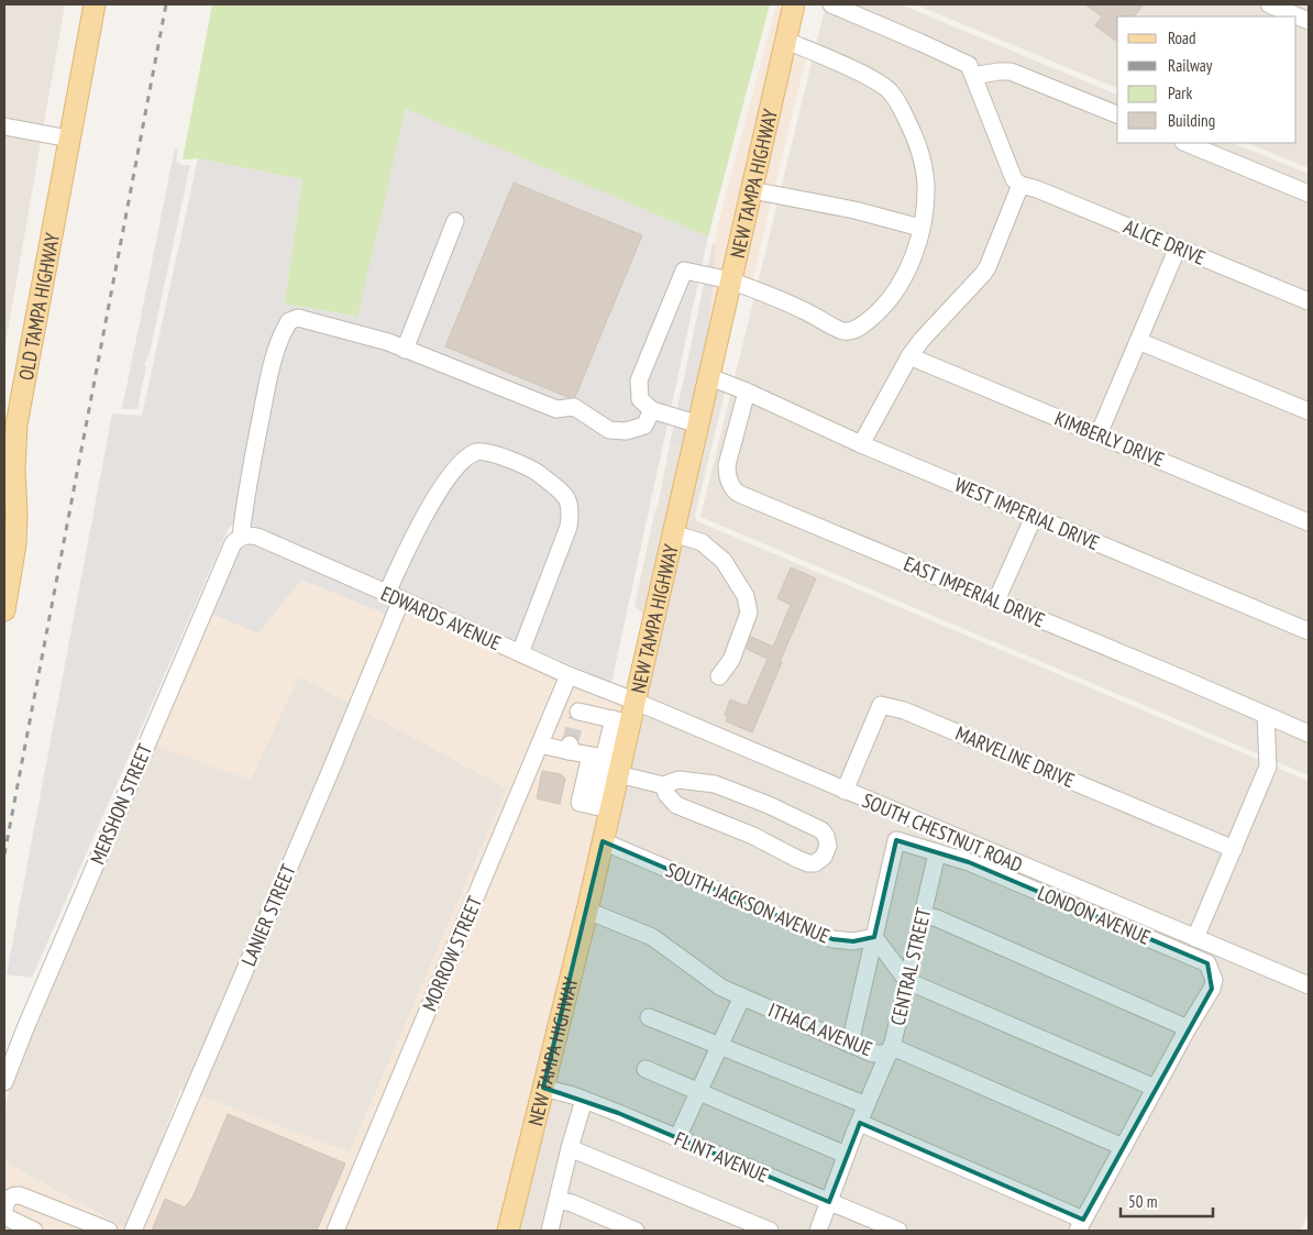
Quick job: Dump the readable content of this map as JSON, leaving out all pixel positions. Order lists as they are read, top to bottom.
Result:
{
  "streets": {
    "main road": ["NEW TAMPA HIGHWAY", "OLD TAMPA HIGHWAY"],
    "street": [
      "ALICE DRIVE",
      "KIMBERLY DRIVE",
      "WEST IMPERIAL DRIVE",
      "EAST IMPERIAL DRIVE",
      "EDWARDS AVENUE",
      "MARVELINE DRIVE",
      "MERSHON STREET",
      "SOUTH CHESTNUT ROAD",
      "SOUTH JACKSON AVENUE",
      "LANIER STREET",
      "LONDON AVENUE",
      "MORROW STREET",
      "CENTRAL STREET",
      "ITHACA AVENUE",
      "FLINT AVENUE"
    ]
  },
  "crossings": [
    ["NEW TAMPA HIGHWAY", "WEST IMPERIAL DRIVE"],
    ["NEW TAMPA HIGHWAY", "EDWARDS AVENUE"],
    ["NEW TAMPA HIGHWAY", "SOUTH CHESTNUT ROAD"],
    ["NEW TAMPA HIGHWAY", "SOUTH JACKSON AVENUE"],
    ["NEW TAMPA HIGHWAY", "ITHACA AVENUE"],
    ["NEW TAMPA HIGHWAY", "FLINT AVENUE"],
    ["WEST IMPERIAL DRIVE", "EAST IMPERIAL DRIVE"],
    ["EDWARDS AVENUE", "MERSHON STREET"],
    ["EDWARDS AVENUE", "SOUTH CHESTNUT ROAD"],
    ["EDWARDS AVENUE", "LANIER STREET"],
    ["EDWARDS AVENUE", "MORROW STREET"],
    ["MARVELINE DRIVE", "SOUTH CHESTNUT ROAD"],
    ["SOUTH JACKSON AVENUE", "LONDON AVENUE"],
    ["LONDON AVENUE", "CENTRAL STREET"],
    ["CENTRAL STREET", "ITHACA AVENUE"],
    ["CENTRAL STREET", "FLINT AVENUE"]
  ],
  "legend": [
    "Road",
    "Railway",
    "Park",
    "Building"
  ],
  "scale_bar": "50 m"
}
